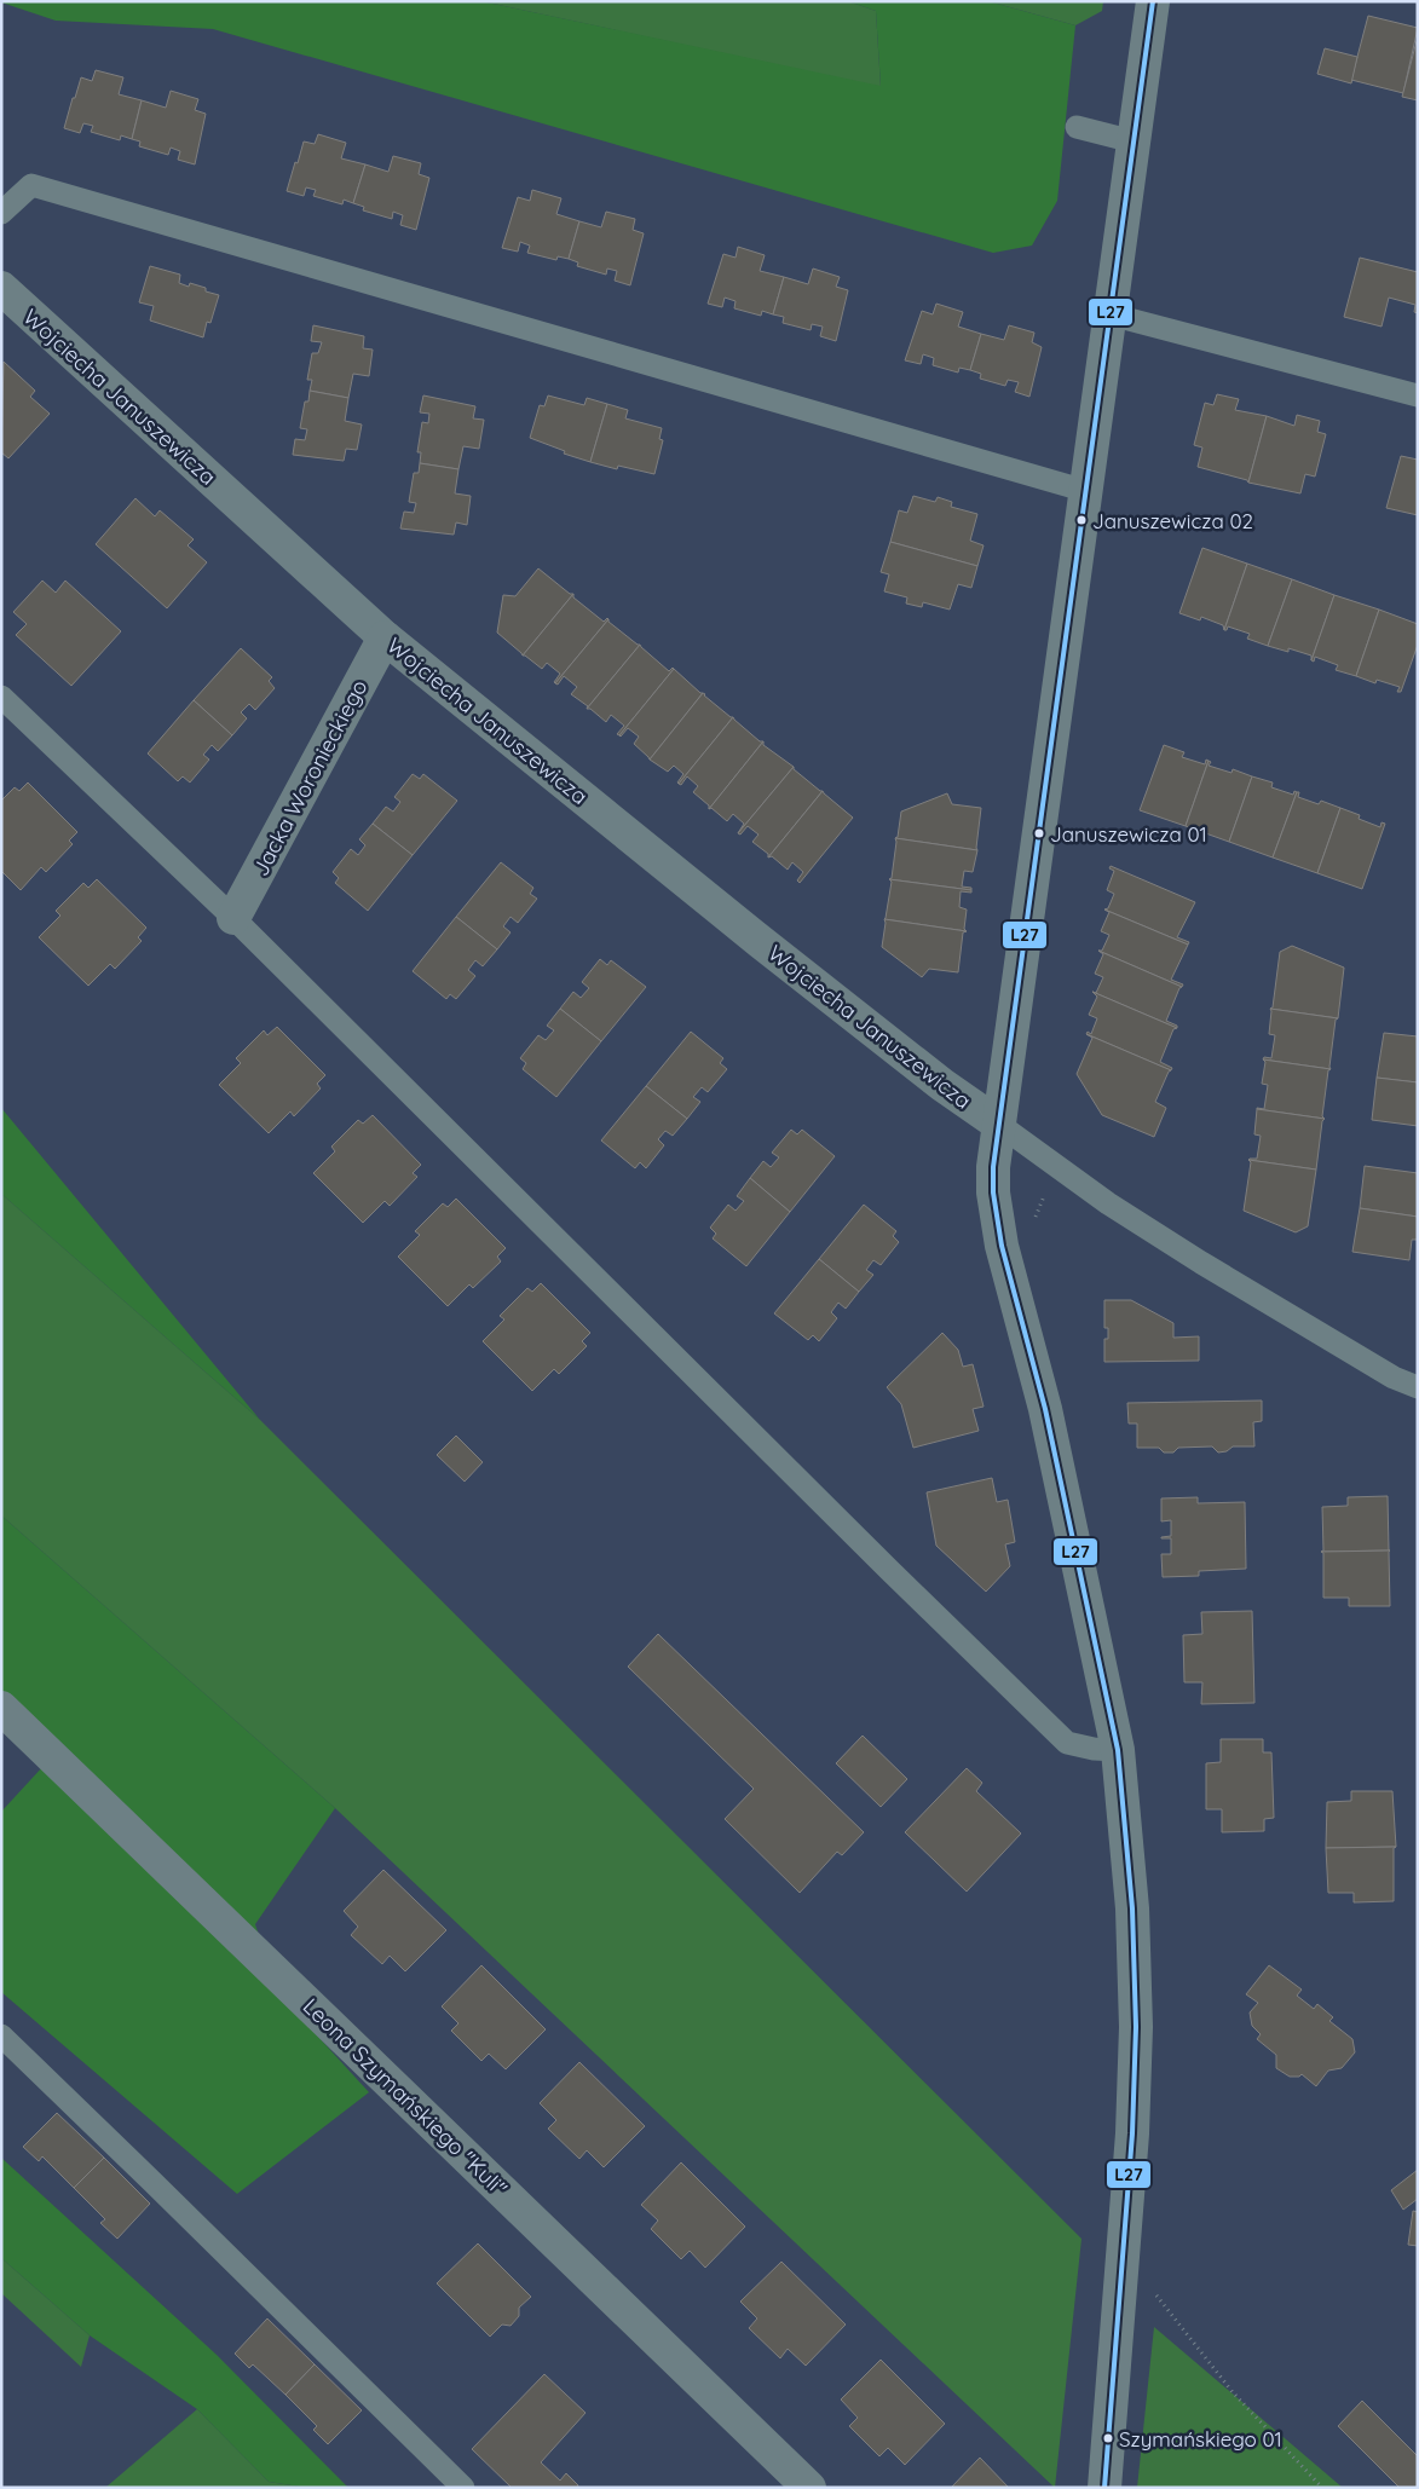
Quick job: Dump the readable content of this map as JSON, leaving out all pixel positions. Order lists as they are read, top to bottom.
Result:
{
  "streets": {
    "street": ["Wojciecha Januszewicza", "Jacka Woronieckiego", "Leona Szymańskiego \"Kuli\""]
  },
  "crossings": [
    ["Wojciecha Januszewicza", "Jacka Woronieckiego"]
  ],
  "places": ["Januszewicza 02", "Januszewicza 01", "Szymańskiego 01"],
  "lines": ["transit line L27"]
}
